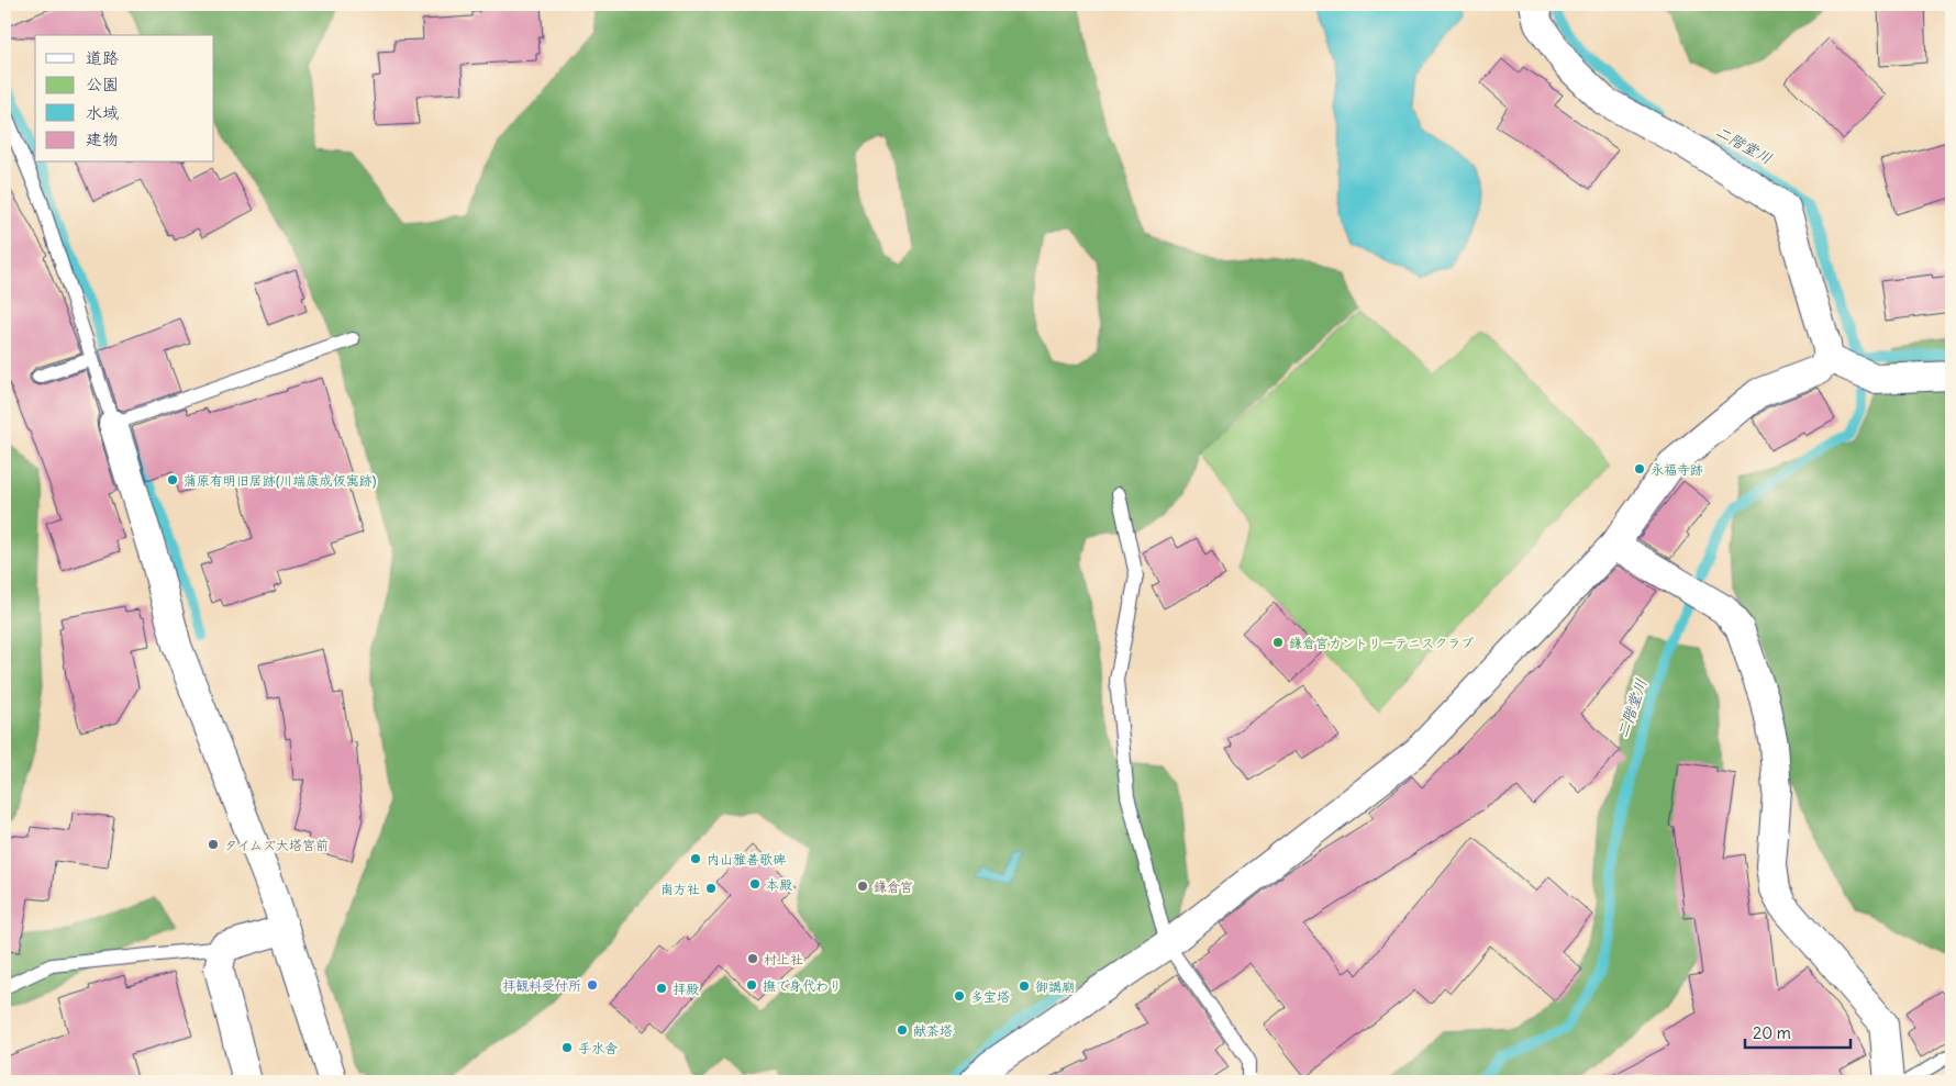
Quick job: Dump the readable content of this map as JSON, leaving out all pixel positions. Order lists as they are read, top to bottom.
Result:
{
  "water": ["二階堂川"],
  "places": [
    "永福寺跡",
    "蒲原有明旧居跡(川端康成仮寓跡)",
    "鎌倉宮カントリーテニスクラブ",
    "タイムズ大塔宮前",
    "内山雅善歌碑",
    "本殿",
    "鎌倉宮",
    "南方社",
    "村上社",
    "拝観料受付所",
    "撫で身代わり",
    "御講廟",
    "拝殿",
    "多宝塔",
    "献茶塔",
    "手水舎"
  ],
  "legend": [
    "道路",
    "公園",
    "水域",
    "建物"
  ],
  "scale_bar": "20 m"
}
